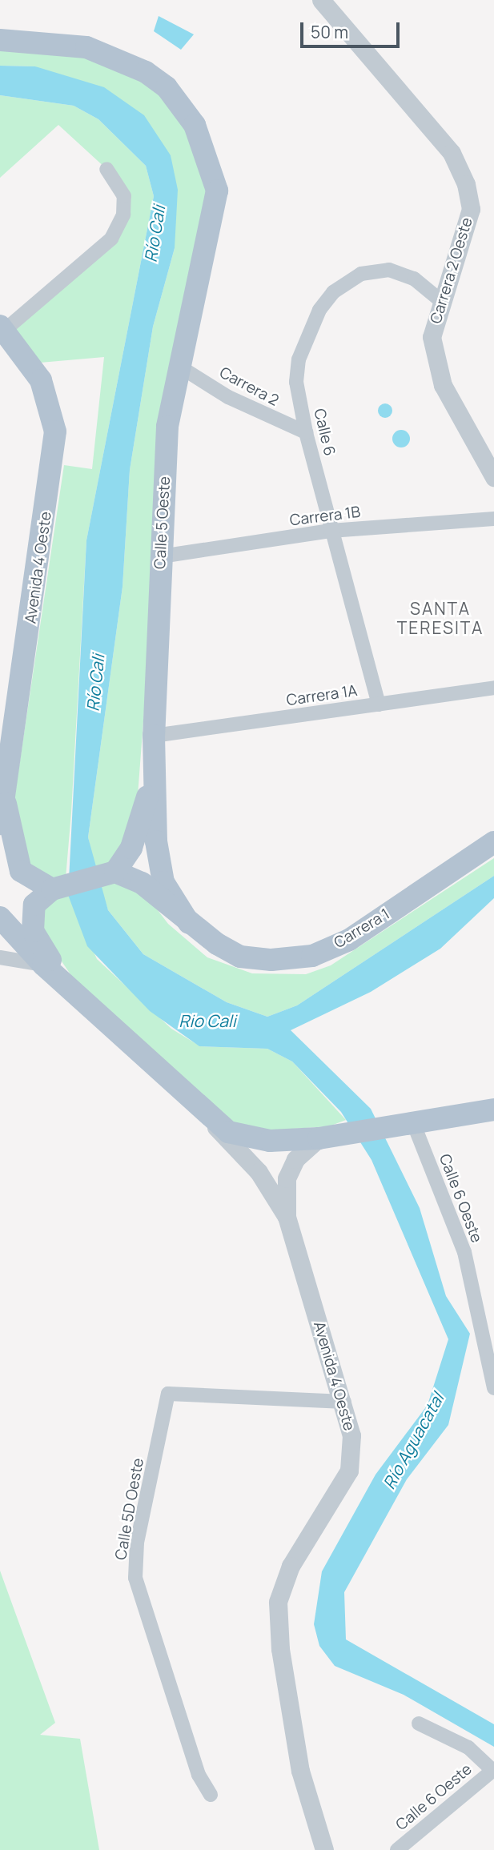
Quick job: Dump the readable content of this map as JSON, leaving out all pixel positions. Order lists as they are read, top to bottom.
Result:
{
  "streets": {
    "main road": ["Calle 5 Oeste", "Avenida 4 Oeste", "Carrera 1"],
    "street": [
      "Carrera 2 Oeste",
      "Carrera 2",
      "Calle 6",
      "Carrera 1B",
      "Carrera 1A",
      "Calle 6 Oeste",
      "Calle 5D Oeste"
    ]
  },
  "crossings": [
    ["Carrera 2 Oeste", "Calle 6"],
    ["Carrera 2", "Calle 6"],
    ["Carrera 2", "Calle 5 Oeste"],
    ["Calle 6", "Carrera 1B"],
    ["Calle 6", "Carrera 1A"],
    ["Carrera 1B", "Calle 5 Oeste"],
    ["Calle 5 Oeste", "Carrera 1A"],
    ["Calle 5 Oeste", "Carrera 1"],
    ["Avenida 4 Oeste", "Calle 6 Oeste"],
    ["Avenida 4 Oeste", "Calle 5D Oeste"]
  ],
  "districts": ["SANTA TERESITA"],
  "water": ["Río Cali", "Rio Cali", "Río Aguacatal"],
  "scale_bar": "50 m"
}
